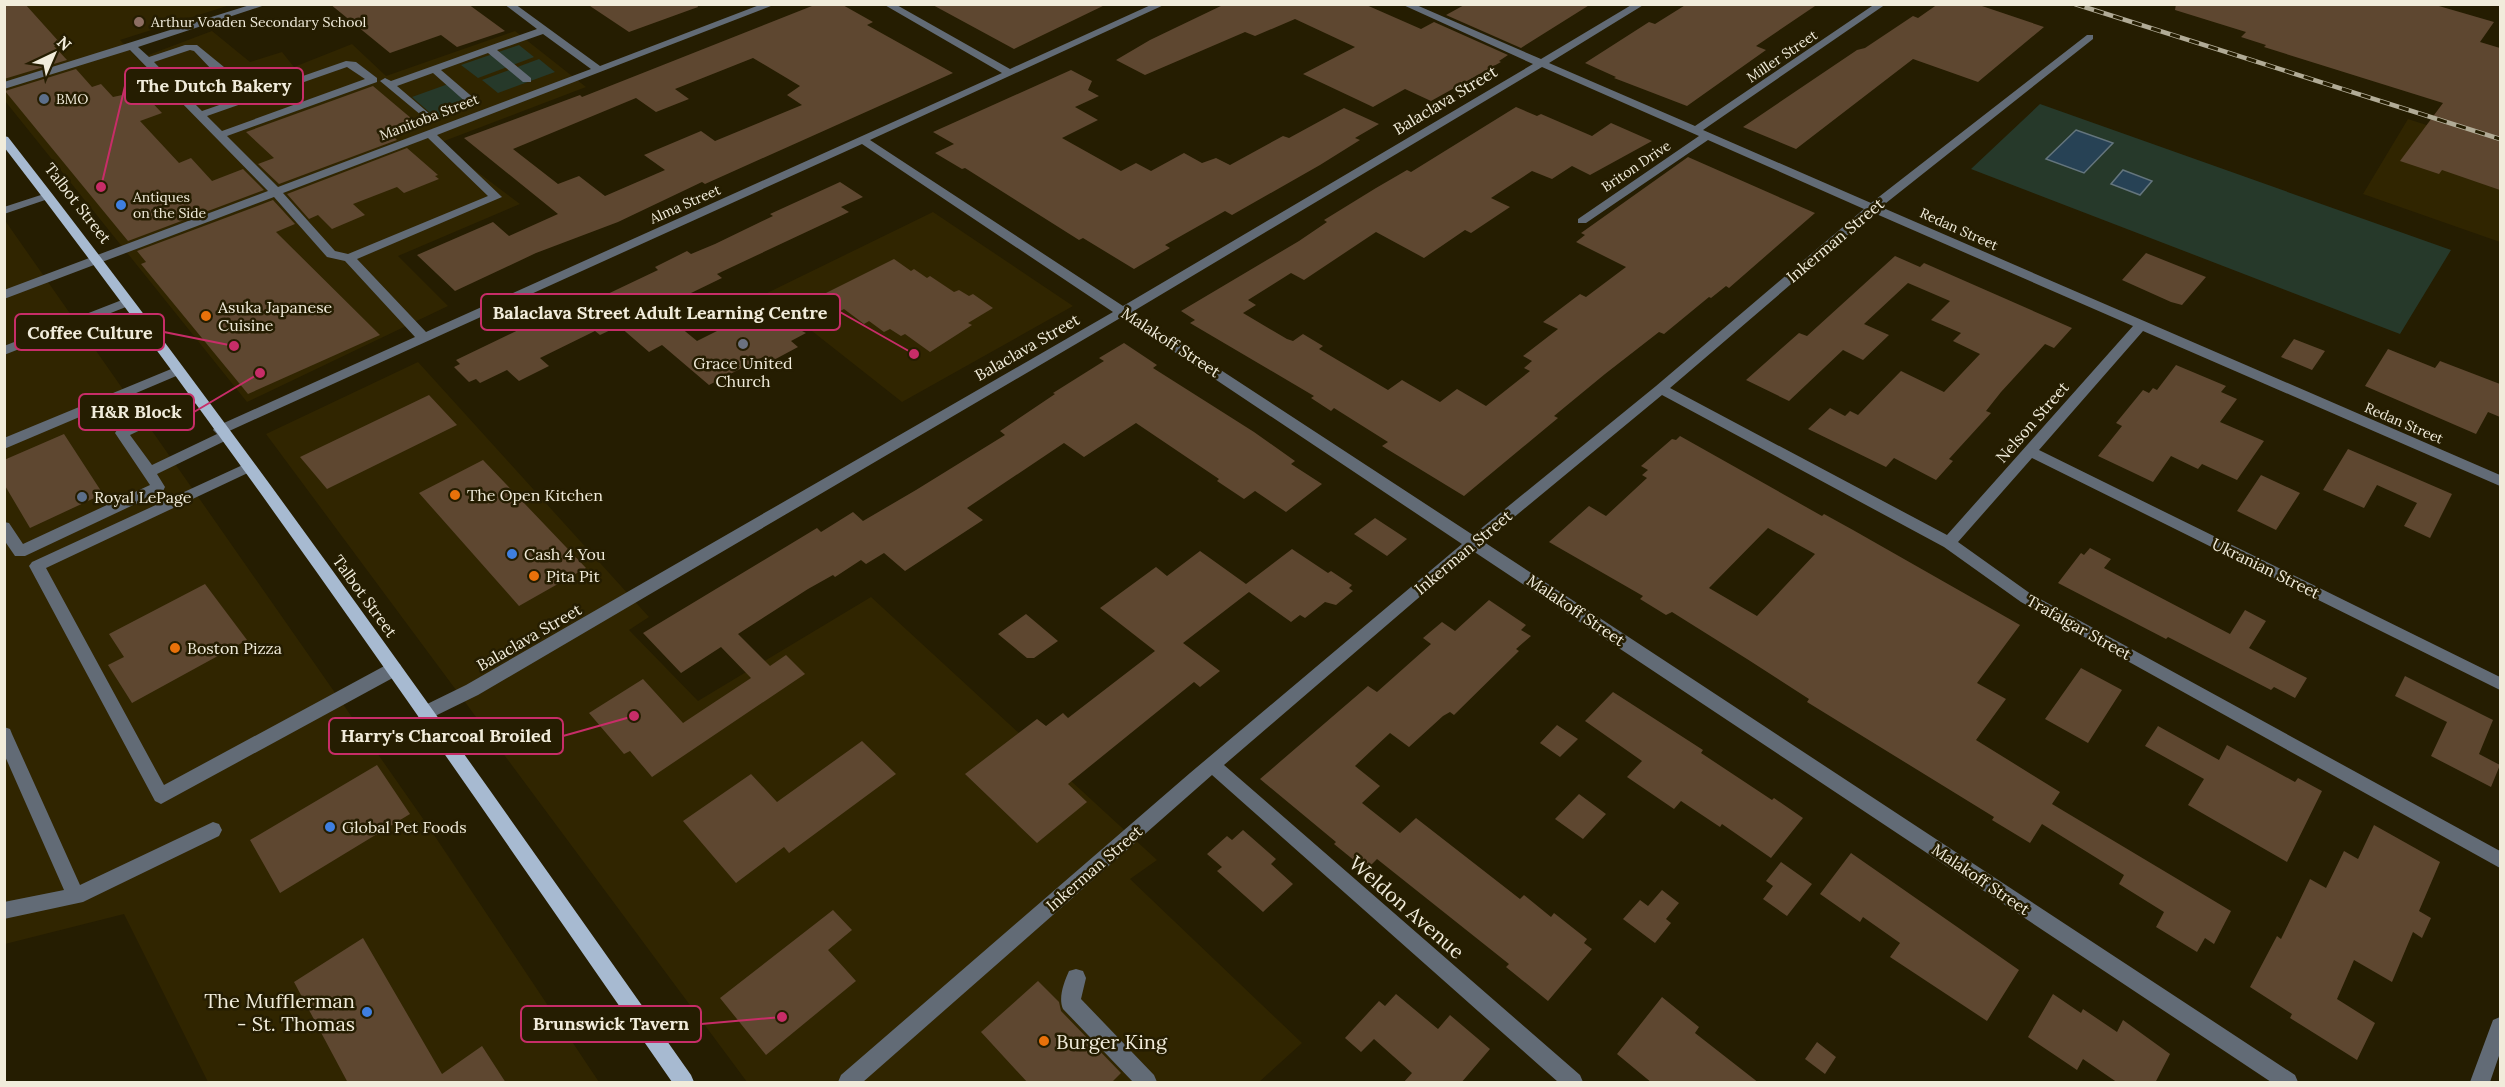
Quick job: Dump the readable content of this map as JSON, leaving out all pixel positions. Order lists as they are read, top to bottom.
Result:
{
  "streets": {
    "main road": ["Talbot Street"],
    "street": [
      "Miller Street",
      "Balaclava Street",
      "Manitoba Street",
      "Briton Drive",
      "Alma Street",
      "Redan Street",
      "Inkerman Street",
      "Malakoff Street",
      "Nelson Street",
      "Ukranian Street",
      "Trafalgar Street",
      "Weldon Avenue"
    ]
  },
  "crossings": [
    ["Miller Street", "Redan Street"],
    ["Balaclava Street", "Talbot Street"],
    ["Balaclava Street", "Redan Street"],
    ["Balaclava Street", "Malakoff Street"],
    ["Manitoba Street", "Talbot Street"],
    ["Briton Drive", "Redan Street"],
    ["Talbot Street", "Alma Street"],
    ["Alma Street", "Malakoff Street"],
    ["Redan Street", "Inkerman Street"],
    ["Redan Street", "Nelson Street"],
    ["Inkerman Street", "Malakoff Street"],
    ["Inkerman Street", "Trafalgar Street"],
    ["Inkerman Street", "Weldon Avenue"],
    ["Nelson Street", "Ukranian Street"],
    ["Nelson Street", "Trafalgar Street"]
  ],
  "places": [
    "Arthur Voaden Secondary School",
    "BMO",
    "The Dutch Bakery",
    "Antiques on the Side",
    "Asuka Japanese Cuisine",
    "Grace United Church",
    "Coffee Culture",
    "Balaclava Street Adult Learning Centre",
    "H&R Block",
    "The Open Kitchen",
    "Royal LePage",
    "Cash 4 You",
    "Pita Pit",
    "Boston Pizza",
    "Harry's Charcoal Broiled",
    "Global Pet Foods",
    "The Mufflerman - St. Thomas",
    "Brunswick Tavern",
    "Burger King"
  ],
  "north": "top right"
}
